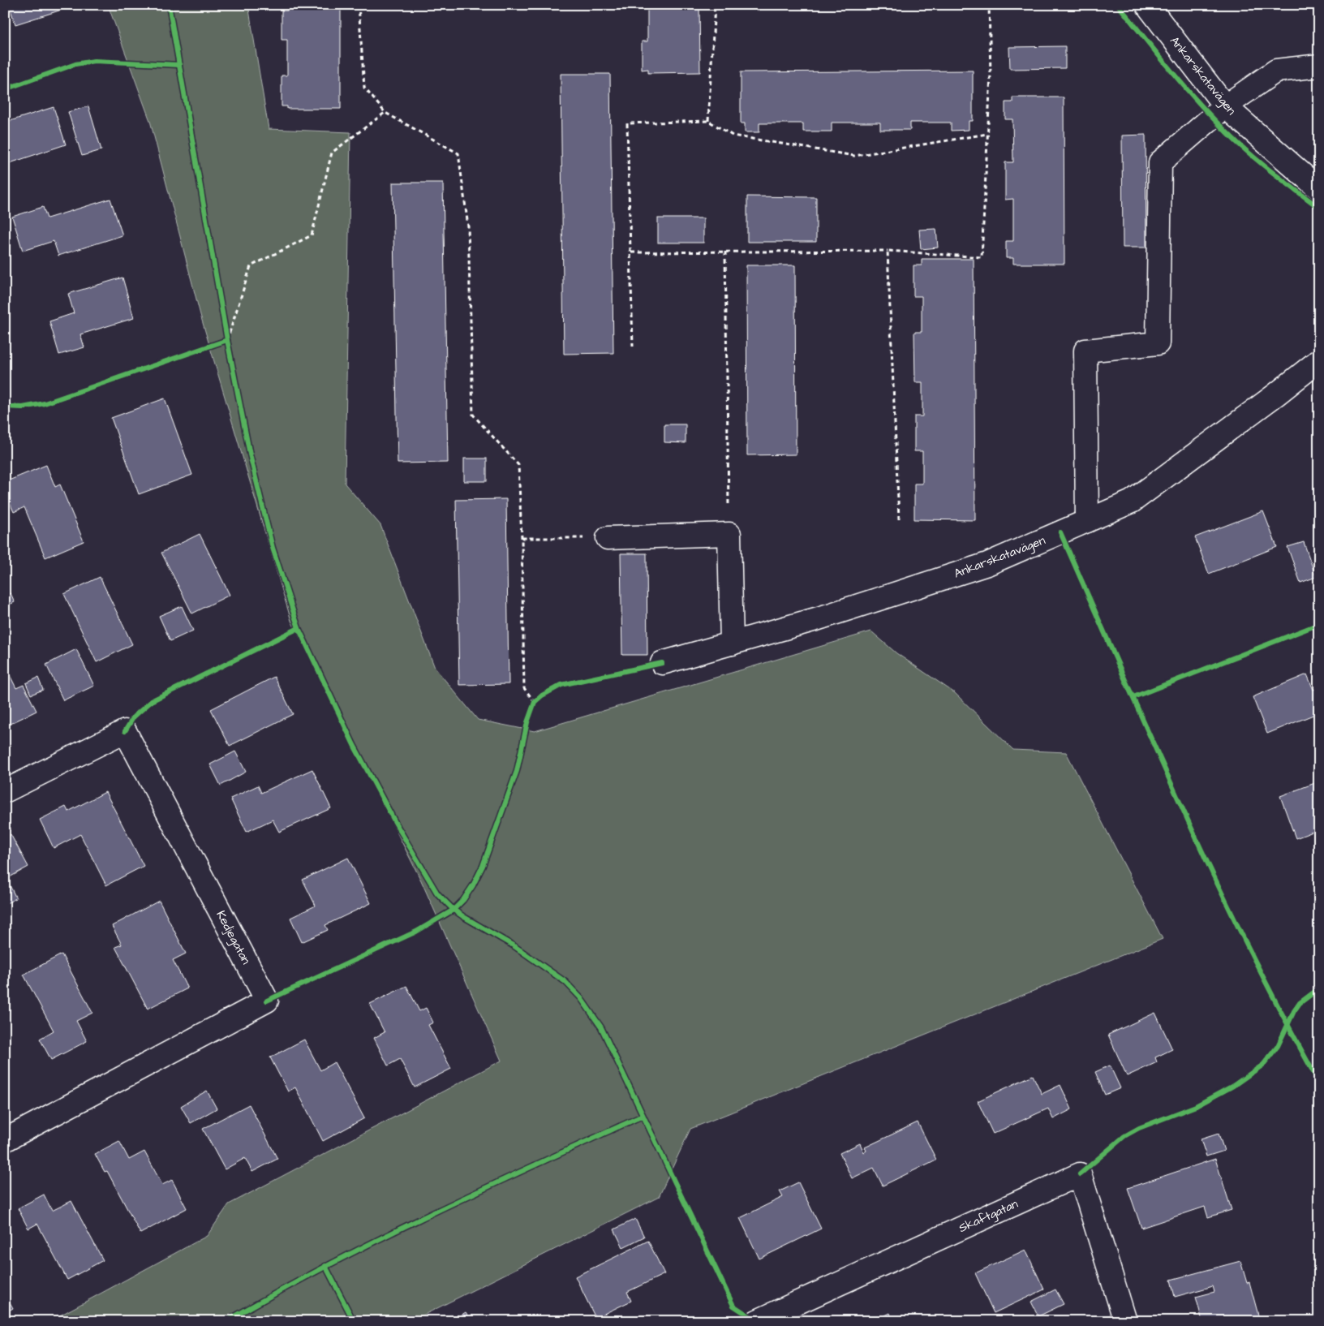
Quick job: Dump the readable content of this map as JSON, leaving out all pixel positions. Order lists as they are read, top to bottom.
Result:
{
  "streets": {
    "street": ["Ankarskatavägen", "Kedjegatan", "Skaftgatan"]
  }
}
